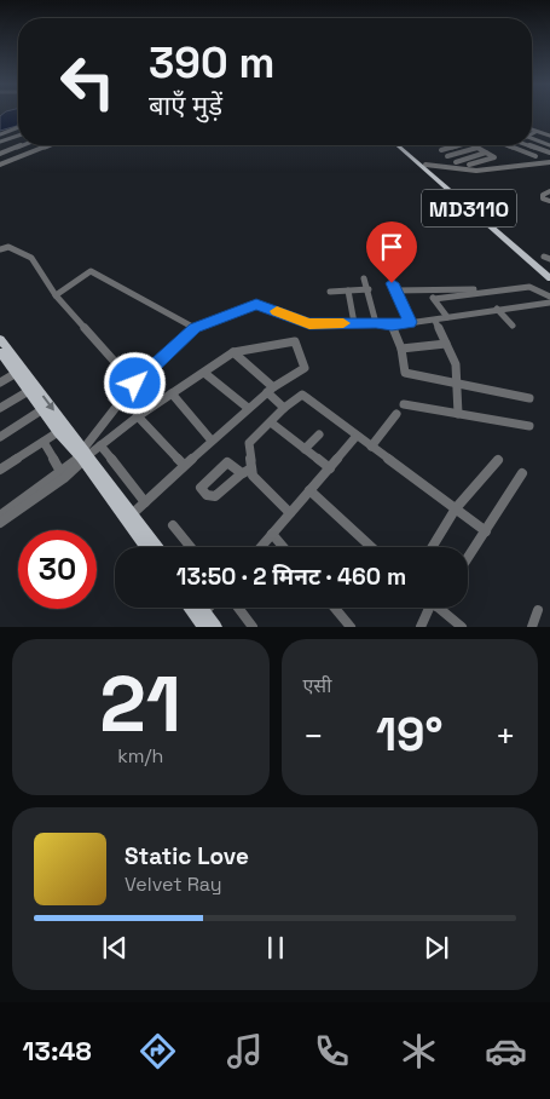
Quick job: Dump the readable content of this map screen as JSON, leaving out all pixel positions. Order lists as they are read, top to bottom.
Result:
{
  "streets": {
    "main road": ["MD3110"]
  },
  "page": {
    "turn": ["390 m", "बाएँ मुड़ें"],
    "limit": "30",
    "trip": "13:50 · 2 मिनट · 460 m",
    "tile": [
      ["21", "km/h"],
      "एसी"
    ],
    "heat": ["−", "19°", "+"],
    "song": ["Static Love", "Velvet Ray"],
    "tabs": "13:48"
  }
}
